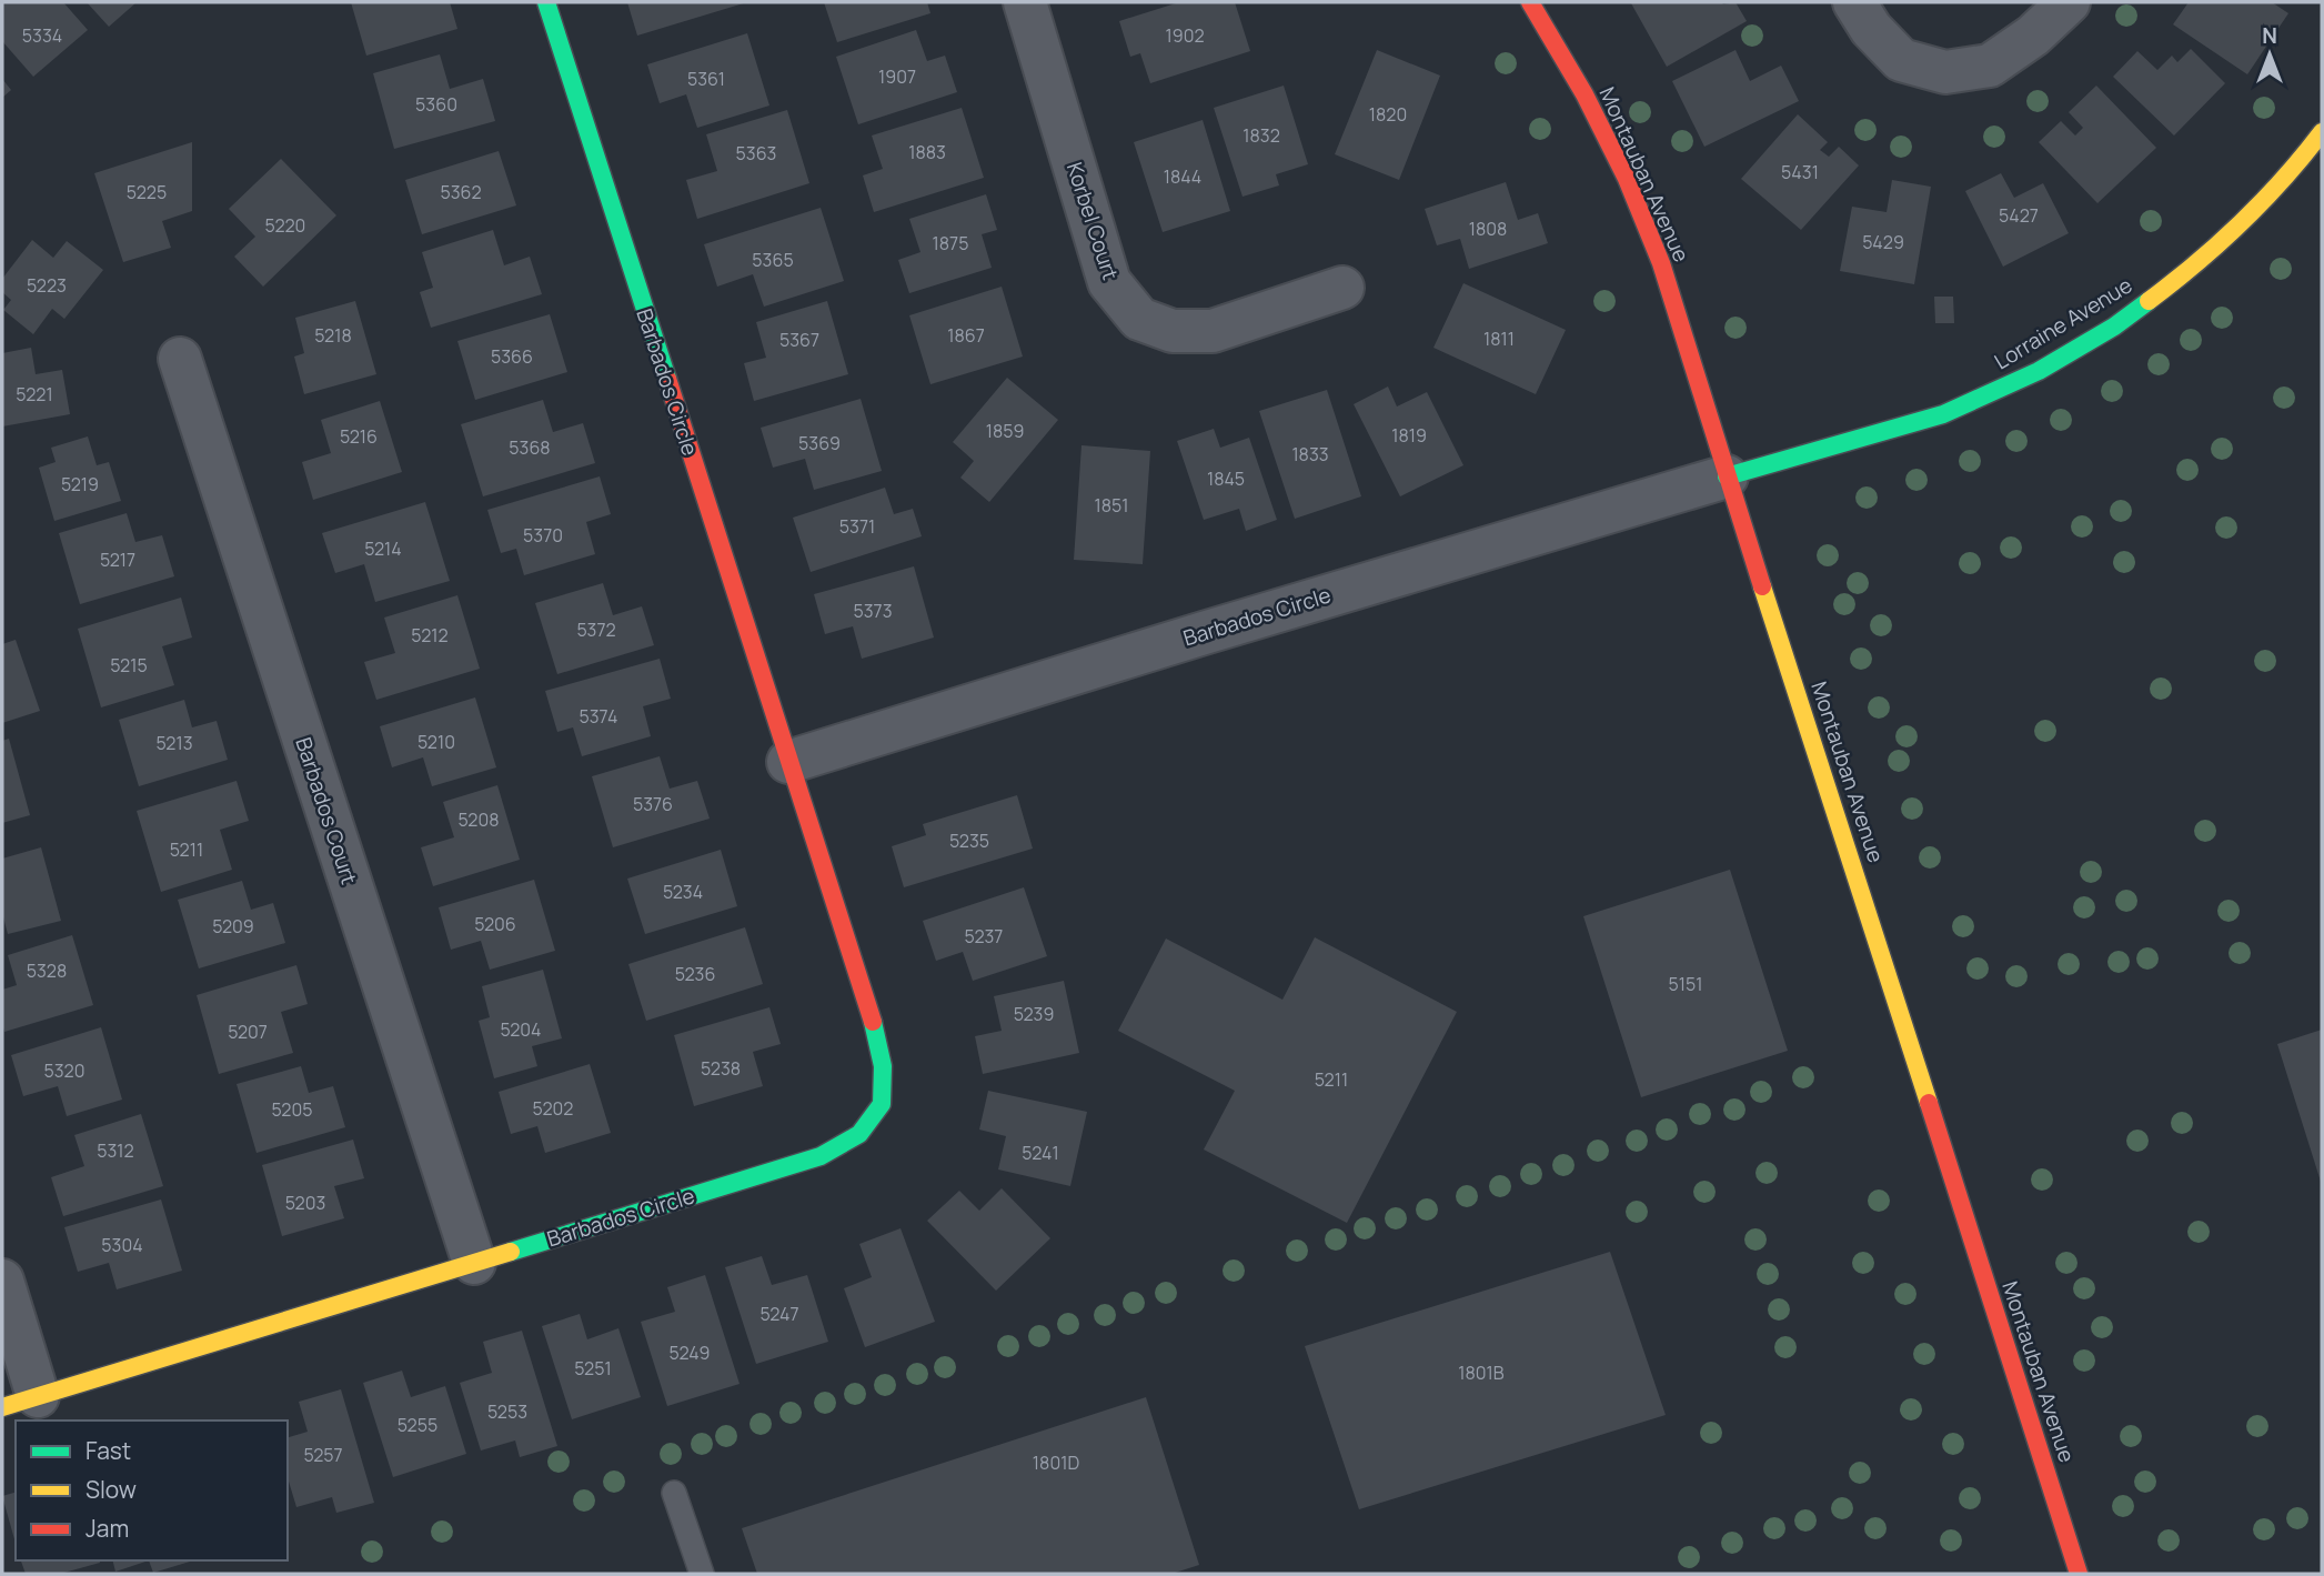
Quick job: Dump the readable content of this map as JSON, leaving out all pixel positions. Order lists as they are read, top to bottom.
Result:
{
  "streets": {
    "street": [
      "Montauban Avenue",
      "Korbel Court",
      "Lorraine Avenue",
      "Barbados Circle",
      "Barbados Court"
    ]
  },
  "crossings": [
    ["Montauban Avenue", "Lorraine Avenue"],
    ["Montauban Avenue", "Barbados Circle"],
    ["Lorraine Avenue", "Barbados Circle"],
    ["Barbados Circle", "Barbados Court"]
  ],
  "house_numbers": [
    "5334",
    "1902",
    "1907",
    "5361",
    "5360",
    "1820",
    "1832",
    "1883",
    "5363",
    "5431",
    "1844",
    "5225",
    "5362",
    "5427",
    "5220",
    "1808",
    "5429",
    "1875",
    "5365",
    "5223",
    "5218",
    "1867",
    "1811",
    "5367",
    "5366",
    "5221",
    "1859",
    "1819",
    "5216",
    "5369",
    "5368",
    "1833",
    "1845",
    "5219",
    "1851",
    "5371",
    "5370",
    "5214",
    "5217",
    "5373",
    "5372",
    "5212",
    "5215",
    "5374",
    "5210",
    "5213",
    "5376",
    "5208",
    "5235",
    "5211",
    "5234",
    "5206",
    "5209",
    "5237",
    "5328",
    "5236",
    "5151",
    "5239",
    "5204",
    "5207",
    "5238",
    "5320",
    "5211",
    "5202",
    "5205",
    "5312",
    "5241",
    "5203",
    "5304",
    "5247",
    "5249",
    "5251",
    "1801B",
    "5253",
    "5255",
    "5257",
    "1801D"
  ],
  "legend": ["Fast", "Slow", "Jam"],
  "north": "top"
}
